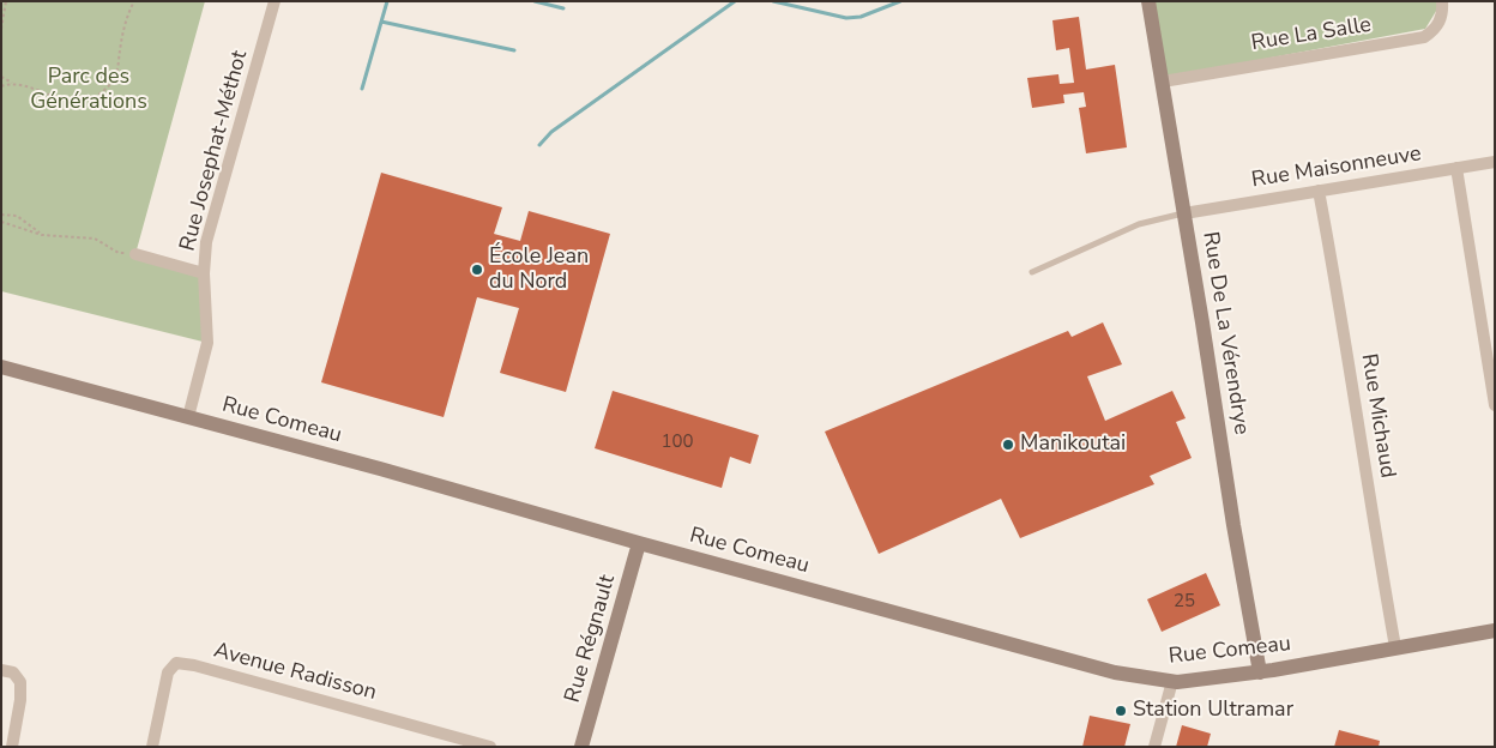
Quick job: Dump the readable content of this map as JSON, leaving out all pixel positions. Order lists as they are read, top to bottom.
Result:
{
  "streets": {
    "street": [
      "Rue La Salle",
      "Rue Josephat-Méthot",
      "Rue Maisonneuve",
      "Rue De La Vérendrye",
      "Rue Michaud",
      "Rue Comeau",
      "Rue Régnault",
      "Avenue Radisson"
    ]
  },
  "crossings": [
    ["Rue La Salle", "Rue De La Vérendrye"],
    ["Rue Josephat-Méthot", "Rue Comeau"],
    ["Rue Maisonneuve", "Rue De La Vérendrye"],
    ["Rue Maisonneuve", "Rue Michaud"],
    ["Rue De La Vérendrye", "Rue Comeau"],
    ["Rue Michaud", "Rue Comeau"],
    ["Rue Comeau", "Rue Régnault"]
  ],
  "parks": ["Parc des Générations"],
  "places": ["École Jean du Nord", "Manikoutai", "Station Ultramar"],
  "house_numbers": ["100", "25"]
}
